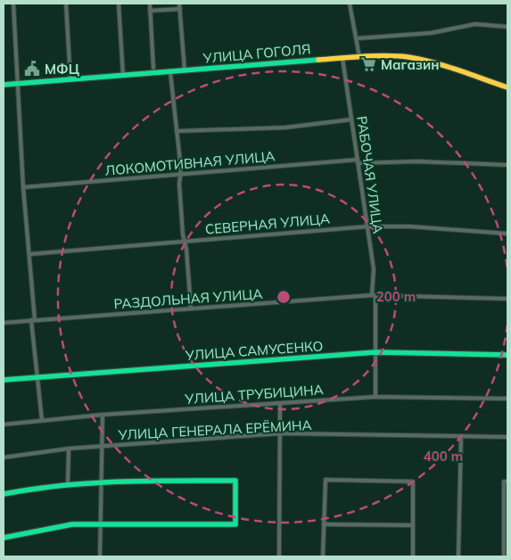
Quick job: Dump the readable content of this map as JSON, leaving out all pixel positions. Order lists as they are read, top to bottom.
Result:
{
  "streets": {
    "street": [
      "УЛИЦА ГОГОЛЯ",
      "ЛОКОМОТИВНАЯ УЛИЦА",
      "РАБОЧАЯ УЛИЦА",
      "СЕВЕРНАЯ УЛИЦА",
      "РАЗДОЛЬНАЯ УЛИЦА",
      "УЛИЦА САМУСЕНКО",
      "УЛИЦА ТРУБИЦИНА",
      "УЛИЦА ГЕНЕРАЛА ЕРЁМИНА"
    ]
  },
  "crossings": [
    ["УЛИЦА ГОГОЛЯ", "РАБОЧАЯ УЛИЦА"],
    ["ЛОКОМОТИВНАЯ УЛИЦА", "РАБОЧАЯ УЛИЦА"],
    ["РАБОЧАЯ УЛИЦА", "СЕВЕРНАЯ УЛИЦА"],
    ["РАБОЧАЯ УЛИЦА", "РАЗДОЛЬНАЯ УЛИЦА"],
    ["РАБОЧАЯ УЛИЦА", "УЛИЦА САМУСЕНКО"],
    ["РАБОЧАЯ УЛИЦА", "УЛИЦА ТРУБИЦИНА"]
  ],
  "places": {
    "supermarket": ["Магазин"],
    "public building": ["МФЦ"]
  },
  "rings": ["200 m", "400 m"]
}
